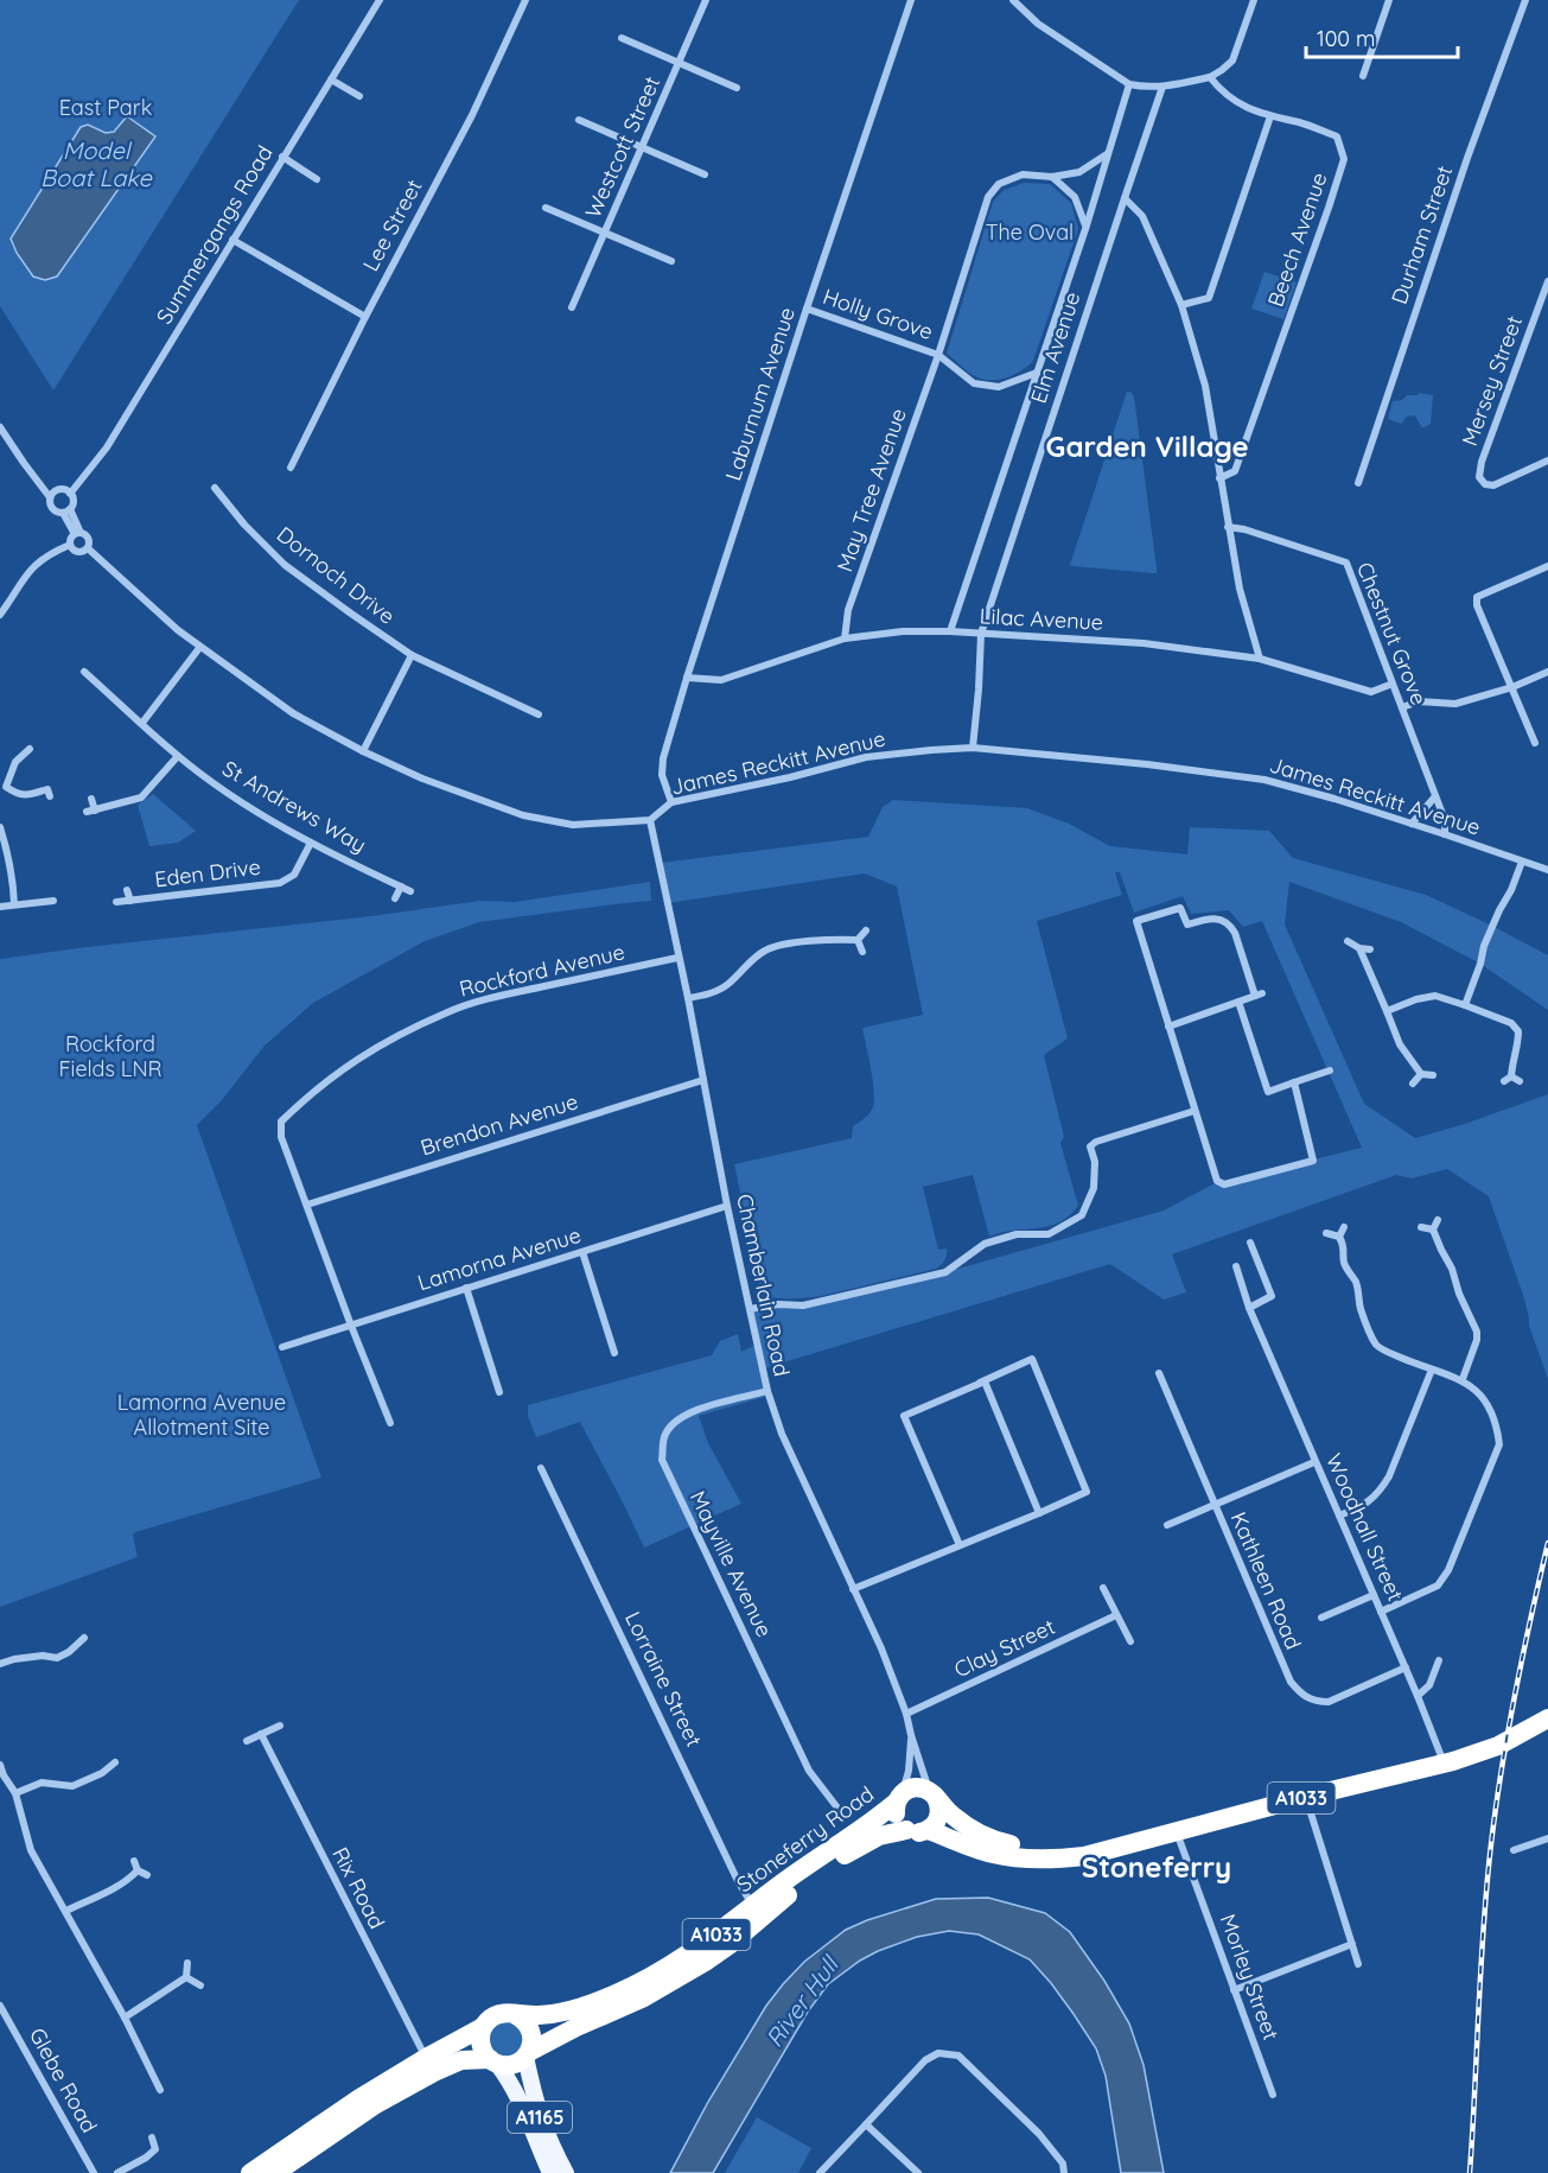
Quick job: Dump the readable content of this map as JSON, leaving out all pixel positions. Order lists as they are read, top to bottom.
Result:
{
  "streets": {
    "highway": ["A1033", "Stoneferry Road"],
    "main road": ["A1165"],
    "street": [
      "Westcott Street",
      "Lee Street",
      "Summergangs Road",
      "Durham Street",
      "Beech Avenue",
      "Holly Grove",
      "Elm Avenue",
      "Mersey Street",
      "Laburnum Avenue",
      "May Tree Avenue",
      "Dornoch Drive",
      "Lilac Avenue",
      "Chestnut Grove",
      "James Reckitt Avenue",
      "St Andrews Way",
      "Eden Drive",
      "Rockford Avenue",
      "Brendon Avenue",
      "Lamorna Avenue",
      "Chamberlain Road",
      "Woodhall Street",
      "Mayville Avenue",
      "Kathleen Road",
      "Clay Street",
      "Lorraine Street",
      "Rix Road",
      "Morley Street",
      "Glebe Road"
    ]
  },
  "crossings": [
    ["Summergangs Road", "James Reckitt Avenue"],
    ["Holly Grove", "Laburnum Avenue"],
    ["Holly Grove", "May Tree Avenue"],
    ["Elm Avenue", "Lilac Avenue"],
    ["Elm Avenue", "James Reckitt Avenue"],
    ["Laburnum Avenue", "Lilac Avenue"],
    ["Laburnum Avenue", "James Reckitt Avenue"],
    ["May Tree Avenue", "Lilac Avenue"],
    ["Lilac Avenue", "Chestnut Grove"],
    ["Chestnut Grove", "James Reckitt Avenue"],
    ["James Reckitt Avenue", "Chamberlain Road"],
    ["St Andrews Way", "Eden Drive"],
    ["Rockford Avenue", "Brendon Avenue"],
    ["Rockford Avenue", "Lamorna Avenue"],
    ["Rockford Avenue", "Chamberlain Road"],
    ["Brendon Avenue", "Chamberlain Road"],
    ["Lamorna Avenue", "Chamberlain Road"],
    ["Chamberlain Road", "Mayville Avenue"],
    ["Chamberlain Road", "Clay Street"],
    ["Chamberlain Road", "A1033"],
    ["Chamberlain Road", "Stoneferry Road"],
    ["Woodhall Street", "Kathleen Road"],
    ["Woodhall Street", "A1033"],
    ["Lorraine Street", "Stoneferry Road"],
    ["A1033", "Stoneferry Road"],
    ["A1033", "Morley Street"],
    ["Stoneferry Road", "A1165"]
  ],
  "districts": ["Garden Village", "Stoneferry"],
  "water": ["Model Boat Lake", "River Hull"],
  "parks": [
    "East Park",
    "The Oval",
    "Rockford Fields LNR",
    "Lamorna Avenue Allotment Site"
  ],
  "scale_bar": "100 m"
}
